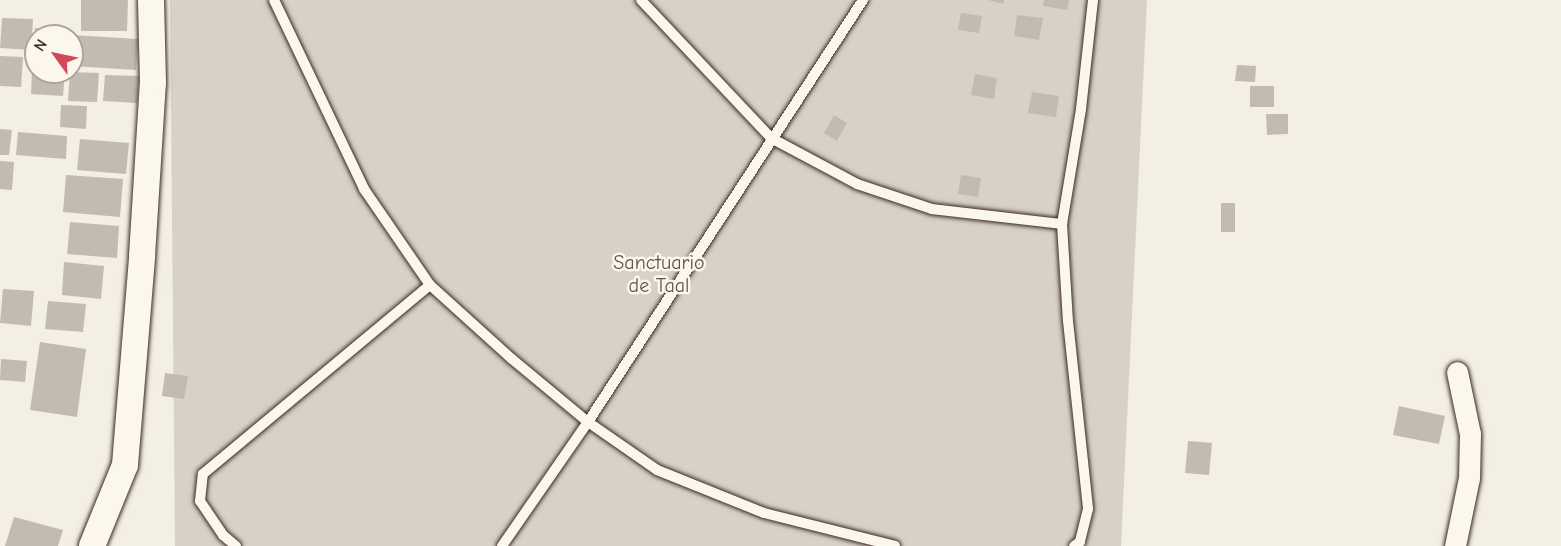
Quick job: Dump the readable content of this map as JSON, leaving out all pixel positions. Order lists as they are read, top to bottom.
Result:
{
  "parks": ["Sanctuario de Taal"],
  "north": "top left"
}
